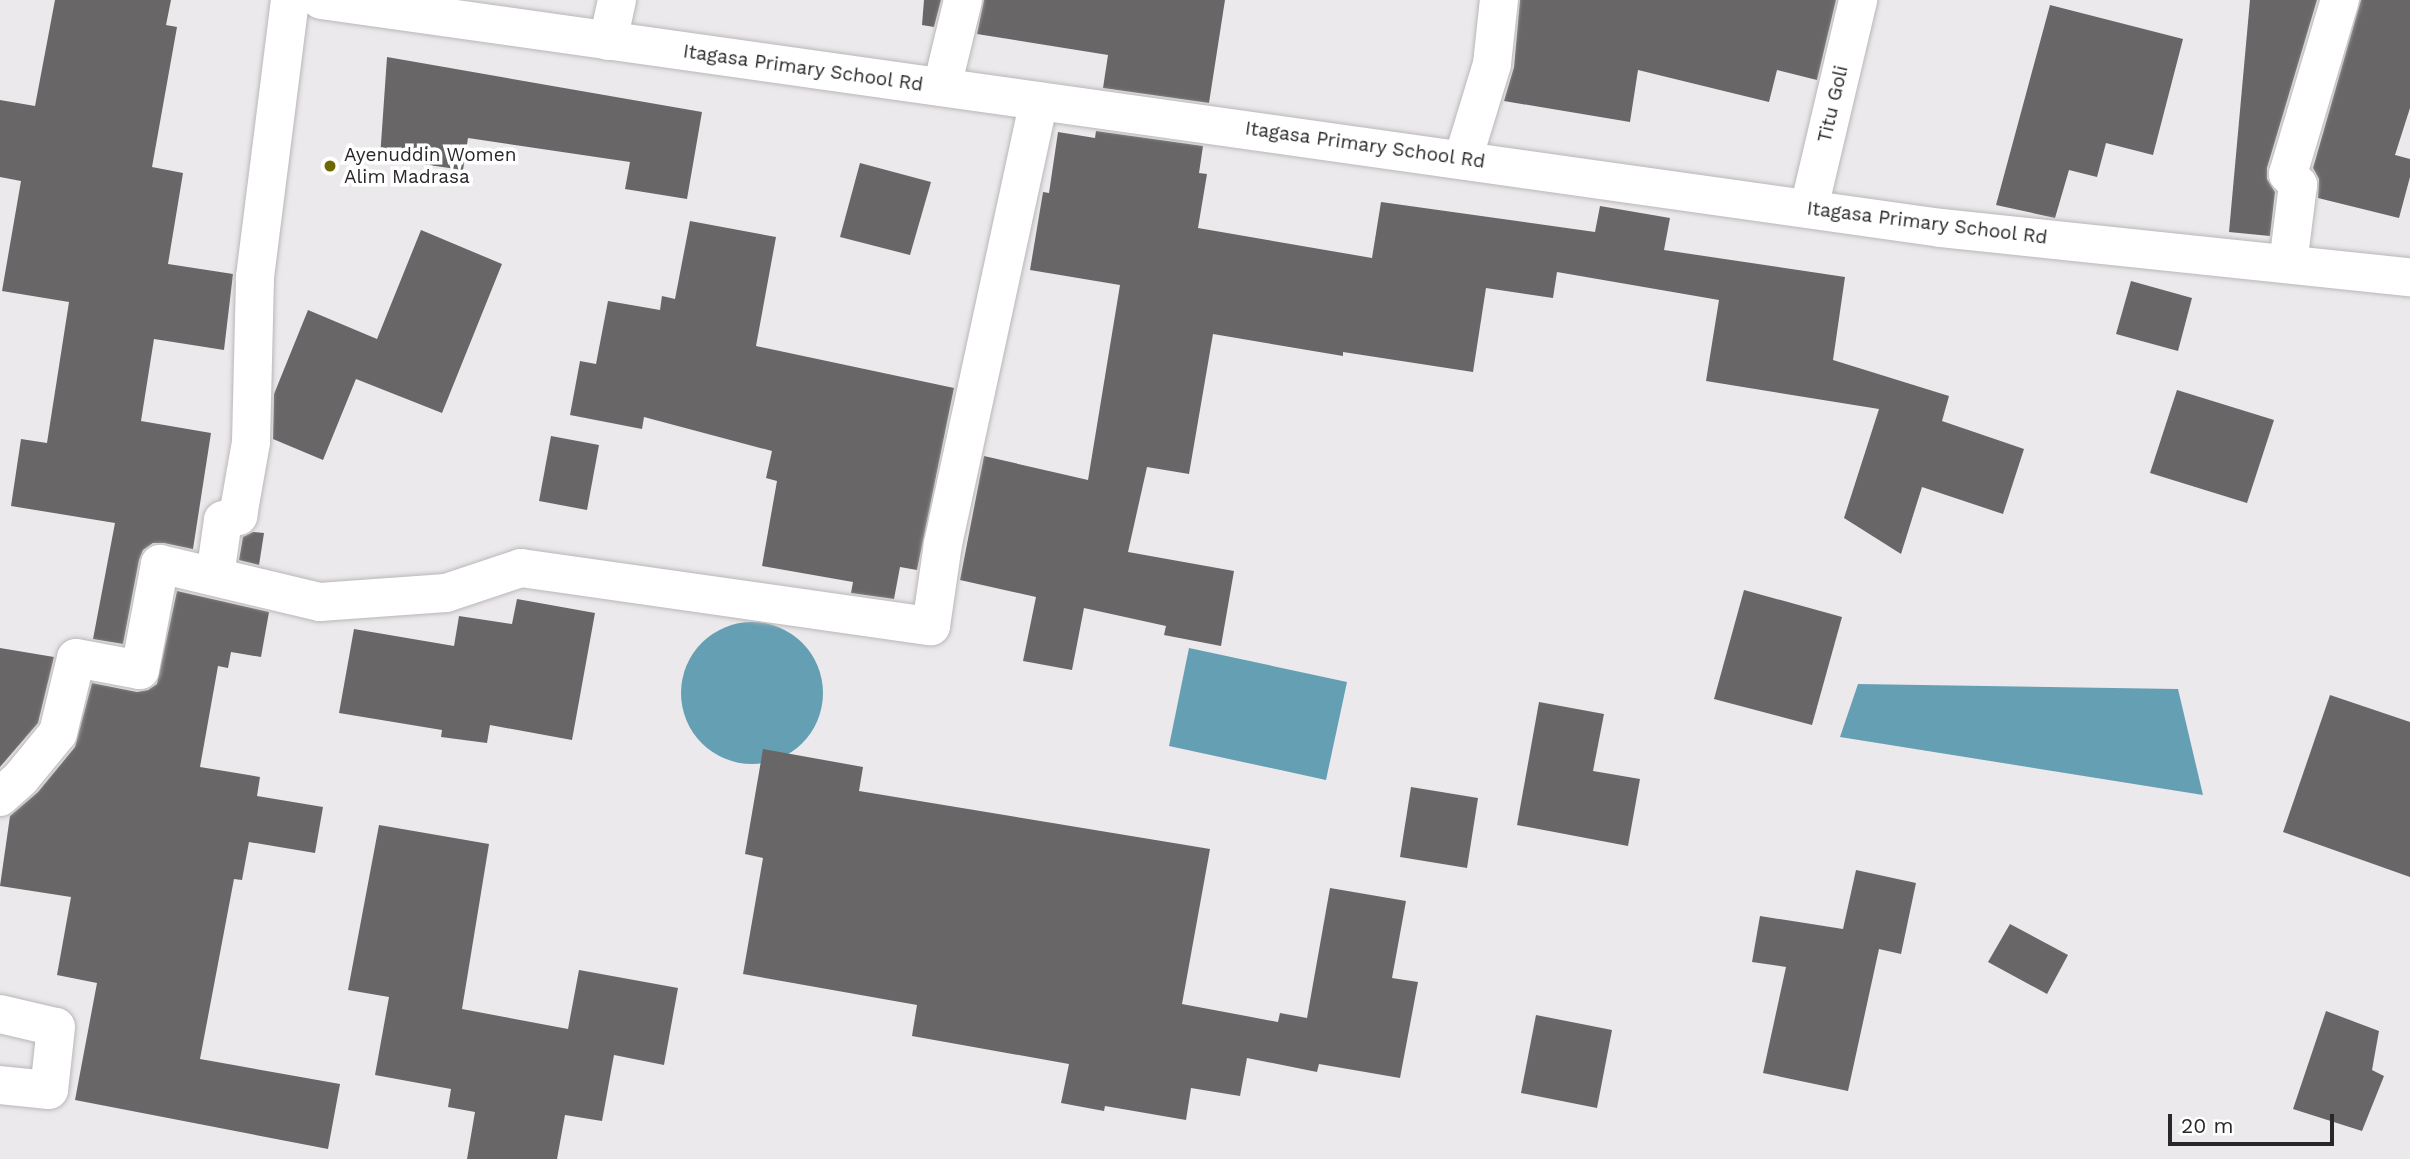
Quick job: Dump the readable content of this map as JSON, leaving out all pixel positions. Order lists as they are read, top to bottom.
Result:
{
  "streets": {
    "street": ["Itagasa Primary School Rd", "Titu Goli"]
  },
  "crossings": [
    ["Itagasa Primary School Rd", "Titu Goli"]
  ],
  "places": ["Ayenuddin Women Alim Madrasa"],
  "scale_bar": "20 m"
}
